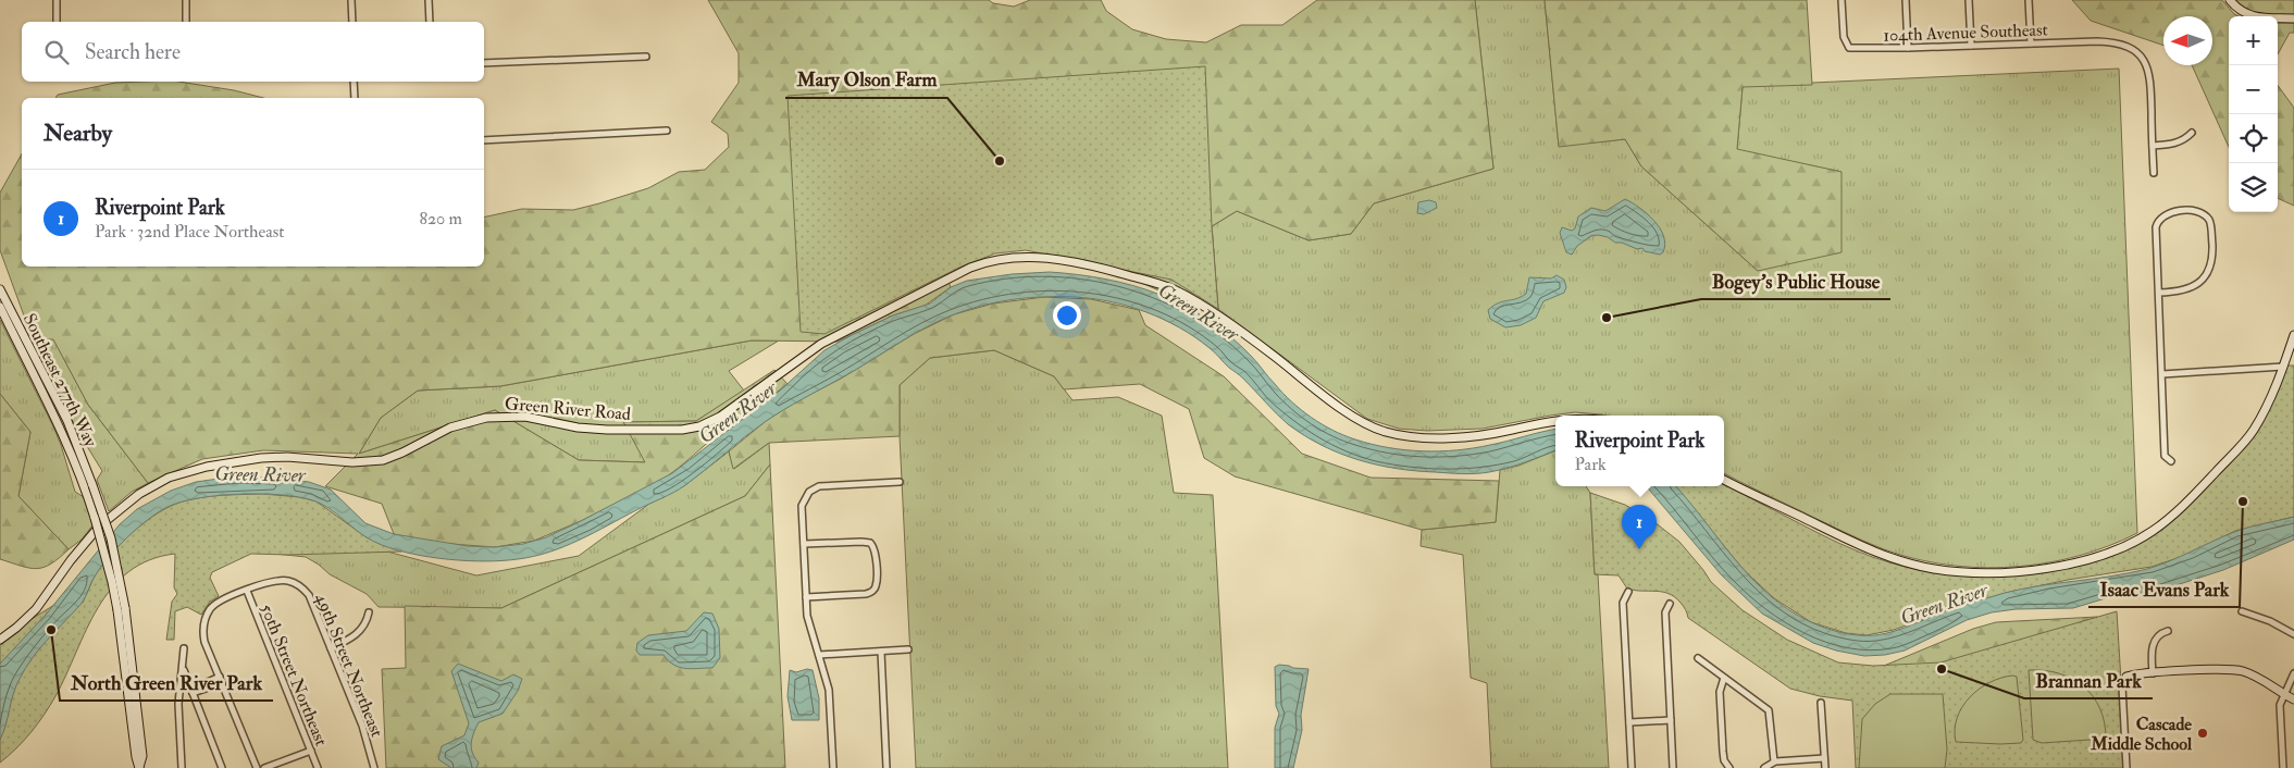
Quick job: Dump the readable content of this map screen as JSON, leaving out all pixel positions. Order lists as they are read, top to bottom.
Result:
{
  "streets": {
    "street": [
      "104th Avenue Southeast",
      "Southeast 277th Way",
      "Green River Road",
      "49th Street Northeast",
      "50th Street Northeast"
    ]
  },
  "crossings": [
    ["49th Street Northeast", "50th Street Northeast"]
  ],
  "water": ["Green River"],
  "places": [
    "Mary Olson Farm",
    "Bogey's Public House",
    "Isaac Evans Park",
    "North Green River Park",
    "Brannan Park",
    "Cascade Middle School"
  ],
  "north": "left",
  "page": {
    "map_buttons": ["+", "−"],
    "search": "Search here",
    "heading": "Nearby",
    "list": [
      {
        "mark": "1",
        "name": "Riverpoint Park",
        "note": "Park · 32nd Place Northeast",
        "value": "820 m"
      }
    ],
    "popup": ["Riverpoint Park", "Park"],
    "pins": "1"
  }
}
